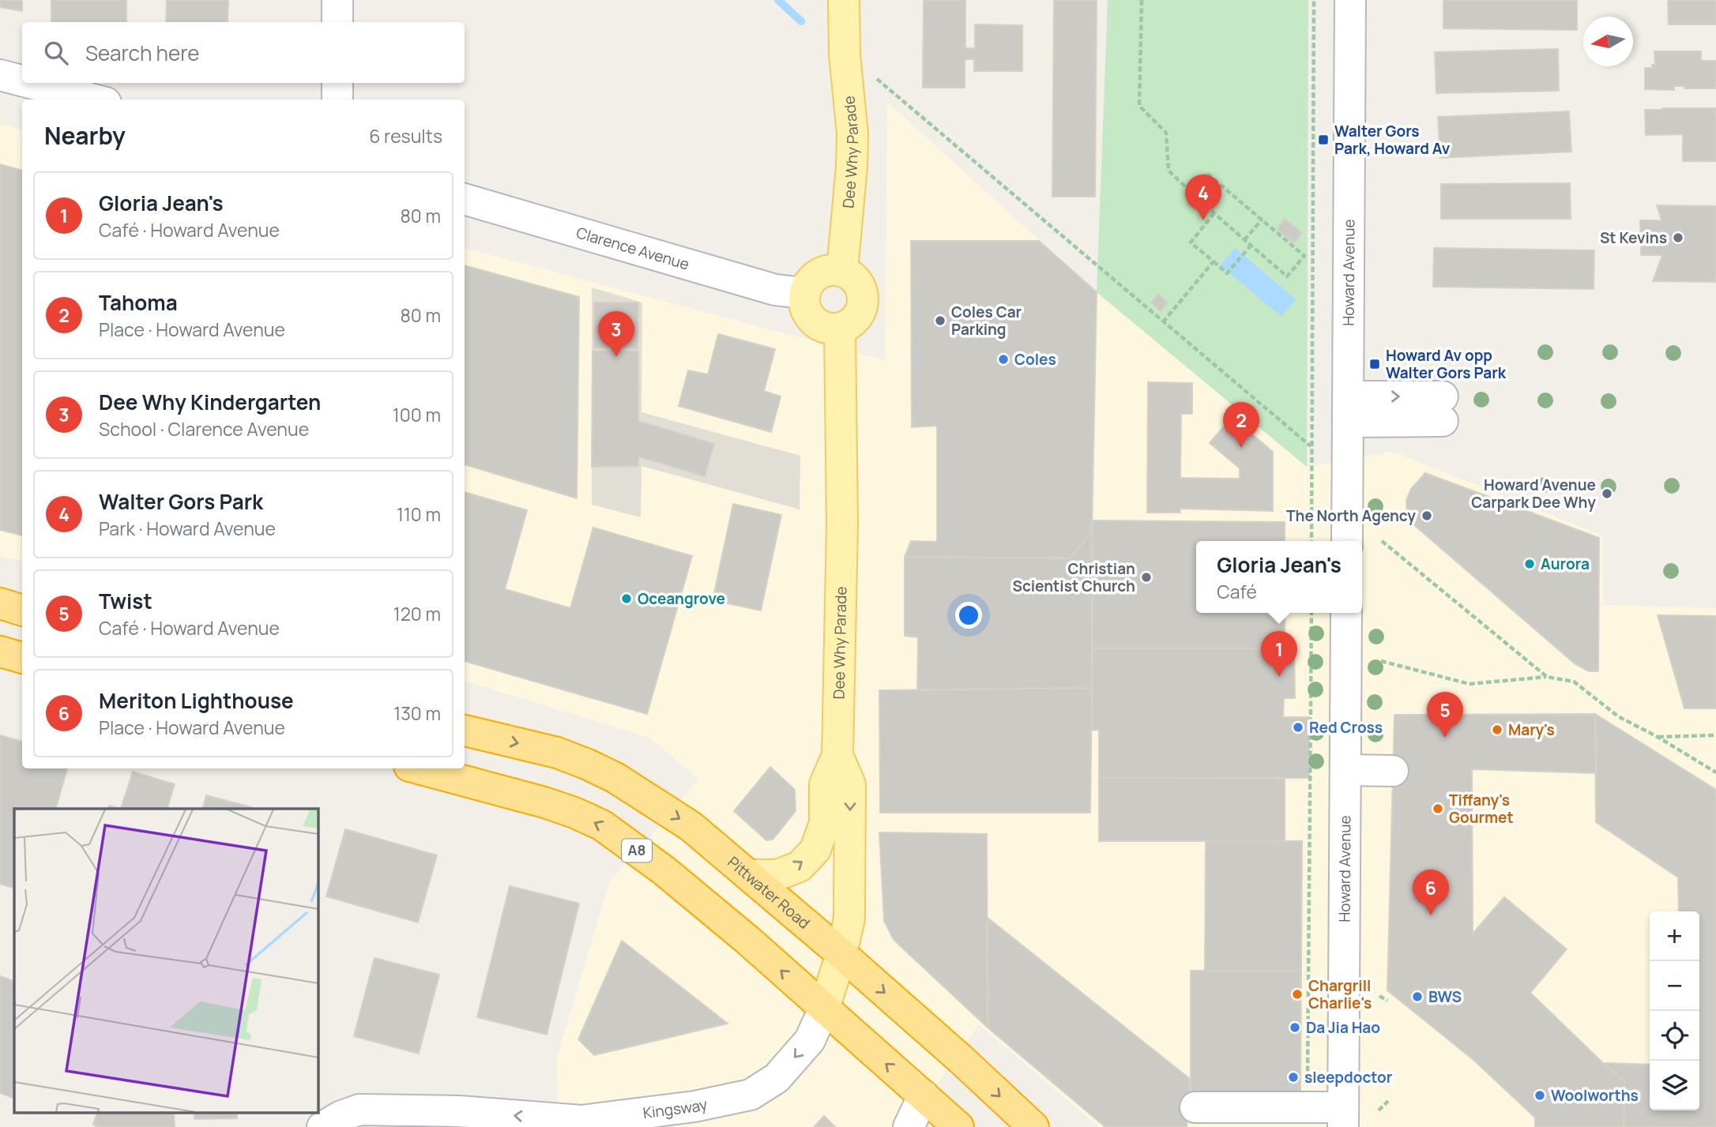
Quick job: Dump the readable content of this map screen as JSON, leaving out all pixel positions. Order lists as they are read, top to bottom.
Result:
{
  "streets": {
    "highway": ["A8", "Pittwater Road"],
    "main road": ["Dee Why Parade"],
    "street": ["Clarence Avenue", "Howard Avenue", "Kingsway"]
  },
  "crossings": [
    ["Dee Why Parade", "Clarence Avenue"],
    ["Dee Why Parade", "A8"],
    ["Dee Why Parade", "Pittwater Road"],
    ["Dee Why Parade", "Kingsway"],
    ["A8", "Kingsway"]
  ],
  "one_way": ["Kingsway"],
  "places": {
    "transit": ["Walter Gors Park, Howard Av", "Howard Av opp Walter Gors Park"],
    "other": [
      "St Kevins",
      "Coles Car Parking",
      "Coles",
      "Howard Avenue Carpark Dee Why",
      "The North Agency",
      "Aurora",
      "Christian Scientist Church",
      "Oceangrove",
      "Red Cross",
      "Mary's",
      "Tiffany's Gourmet",
      "Chargrill Charlie's",
      "BWS",
      "Da Jia Hao",
      "sleepdoctor",
      "Woolworths"
    ]
  },
  "north": "left",
  "page": {
    "search": "Search here",
    "heading": ["Nearby", "6 results"],
    "list": [
      {
        "mark": "1",
        "name": "Gloria Jean's",
        "note": "Café · Howard Avenue",
        "value": "80 m"
      },
      {
        "mark": "2",
        "name": "Tahoma",
        "note": "Place · Howard Avenue",
        "value": "80 m"
      },
      {
        "mark": "3",
        "name": "Dee Why Kindergarten",
        "note": "School · Clarence Avenue",
        "value": "100 m"
      },
      {
        "mark": "4",
        "name": "Walter Gors Park",
        "note": "Park · Howard Avenue",
        "value": "110 m"
      },
      {
        "mark": "5",
        "name": "Twist",
        "note": "Café · Howard Avenue",
        "value": "120 m"
      },
      {
        "mark": "6",
        "name": "Meriton Lighthouse",
        "note": "Place · Howard Avenue",
        "value": "130 m"
      }
    ],
    "pins": [
      "4",
      "3",
      "2",
      "1",
      "5",
      "6"
    ],
    "popup": ["Gloria Jean's", "Café"],
    "map_buttons": ["+", "−"]
  }
}
